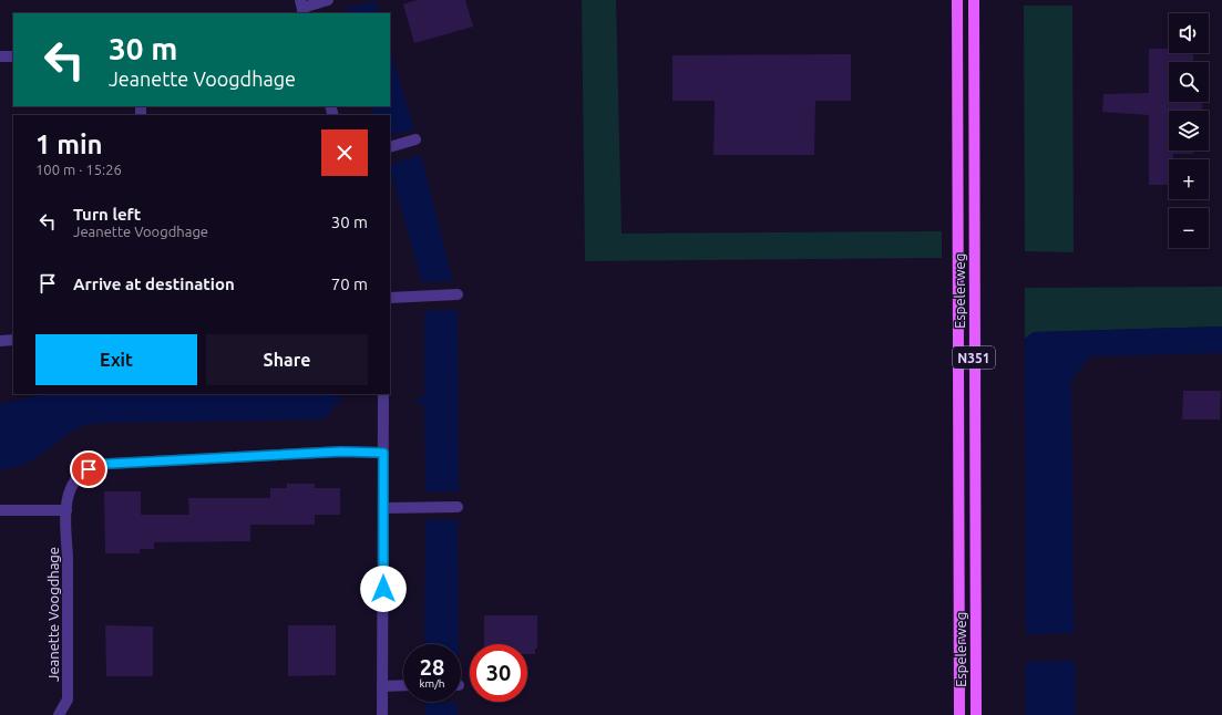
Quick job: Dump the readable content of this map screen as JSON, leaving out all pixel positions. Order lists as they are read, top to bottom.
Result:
{
  "streets": {
    "main road": ["Espelerweg", "N351"],
    "street": ["Jeanette Voogdhage"]
  },
  "page": {
    "map_buttons": ["+", "−"],
    "turn": ["30 m", "Jeanette Voogdhage"],
    "heading": ["1 min", "100 m · 15:26"],
    "list": [
      {
        "name": "Turn left",
        "note": "Jeanette Voogdhage",
        "value": "30 m"
      },
      {
        "name": "Arrive at destination",
        "value": "70 m"
      }
    ],
    "buttons": ["Exit", "Share"],
    "speed": "28 km/h",
    "limit": "30"
  }
}
